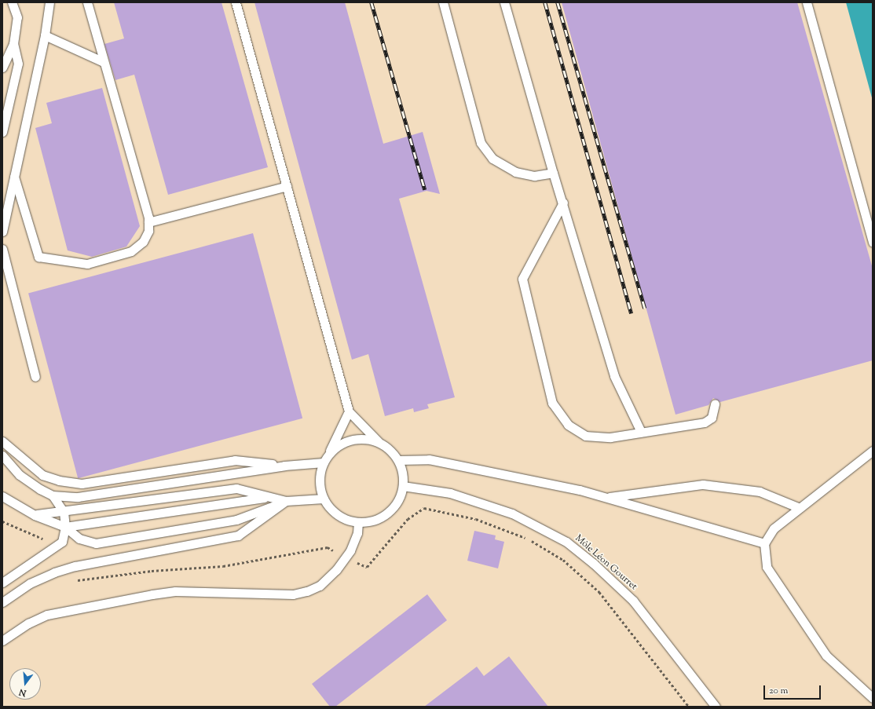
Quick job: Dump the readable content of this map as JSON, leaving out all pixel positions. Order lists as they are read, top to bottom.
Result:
{
  "streets": {
    "lane": ["Môle Léon Gourret"]
  },
  "scale_bar": "20 m",
  "north": "bottom"
}
